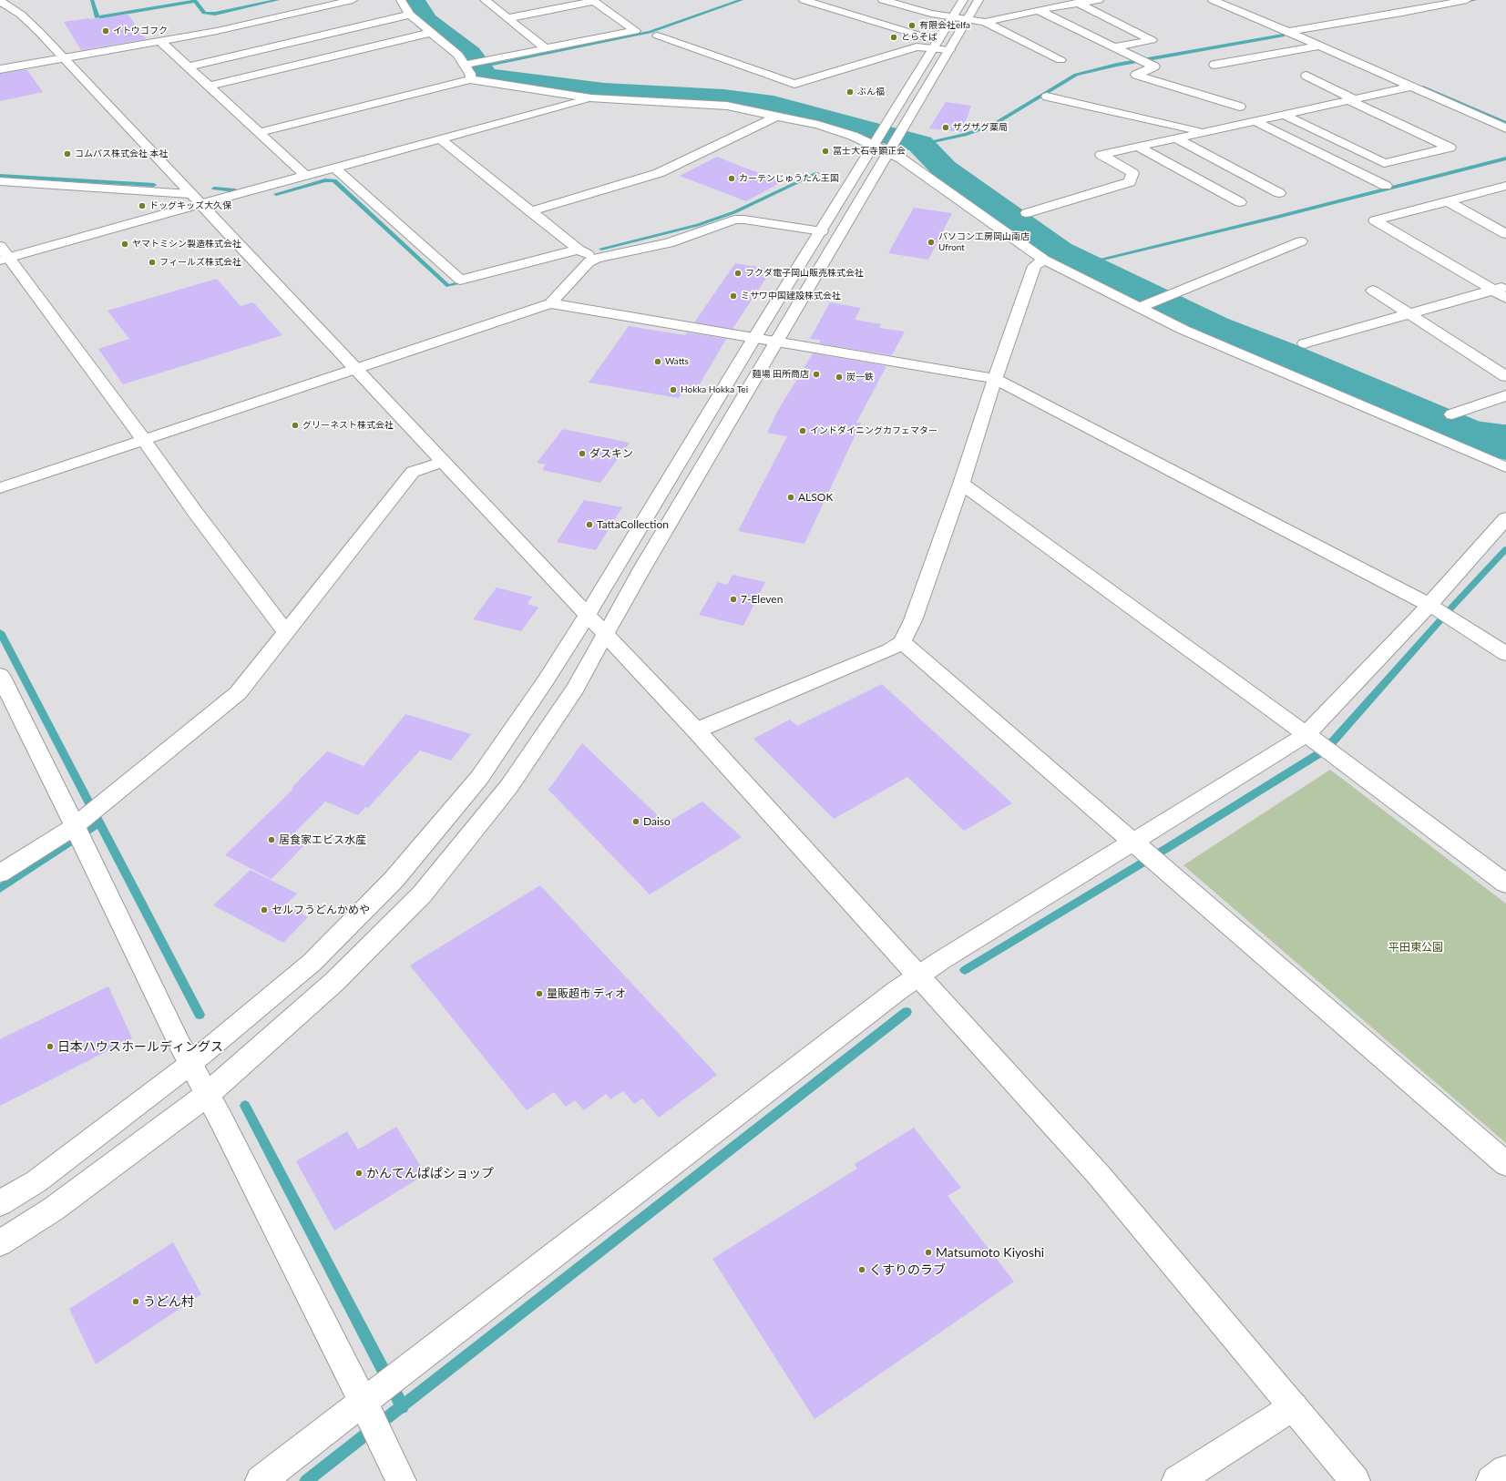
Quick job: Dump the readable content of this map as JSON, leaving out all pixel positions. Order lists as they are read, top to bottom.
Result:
{
  "parks": ["平田東公園"],
  "places": [
    "有限会社elfa",
    "イトウゴフク",
    "とらそば",
    "ぶん福",
    "ザグザグ薬局",
    "冨士大石寺顕正会",
    "コムパス株式会社 本社",
    "カーテンじゅうたん王国",
    "ドッグキッズ大久保",
    "パソコン工房岡山南店 Ufront",
    "ヤマトミシン製造株式会社",
    "フィールズ株式会社",
    "フクダ電子岡山販売株式会社",
    "ミサワ中国建設株式会社",
    "Watts",
    "麺場 田所商店",
    "炭一鉄",
    "Hokka Hokka Tei",
    "グリーネスト株式会社",
    "インドダイニングカフェマター",
    "ダスキン",
    "ALSOK",
    "TattaCollection",
    "7-Eleven",
    "Daiso",
    "居食家エビス水産",
    "セルフうどんかめや",
    "量販超市 ディオ",
    "日本ハウスホールディングス",
    "かんてんぱぱショップ",
    "Matsumoto Kiyoshi",
    "くすりのラブ",
    "うどん村"
  ]
}
